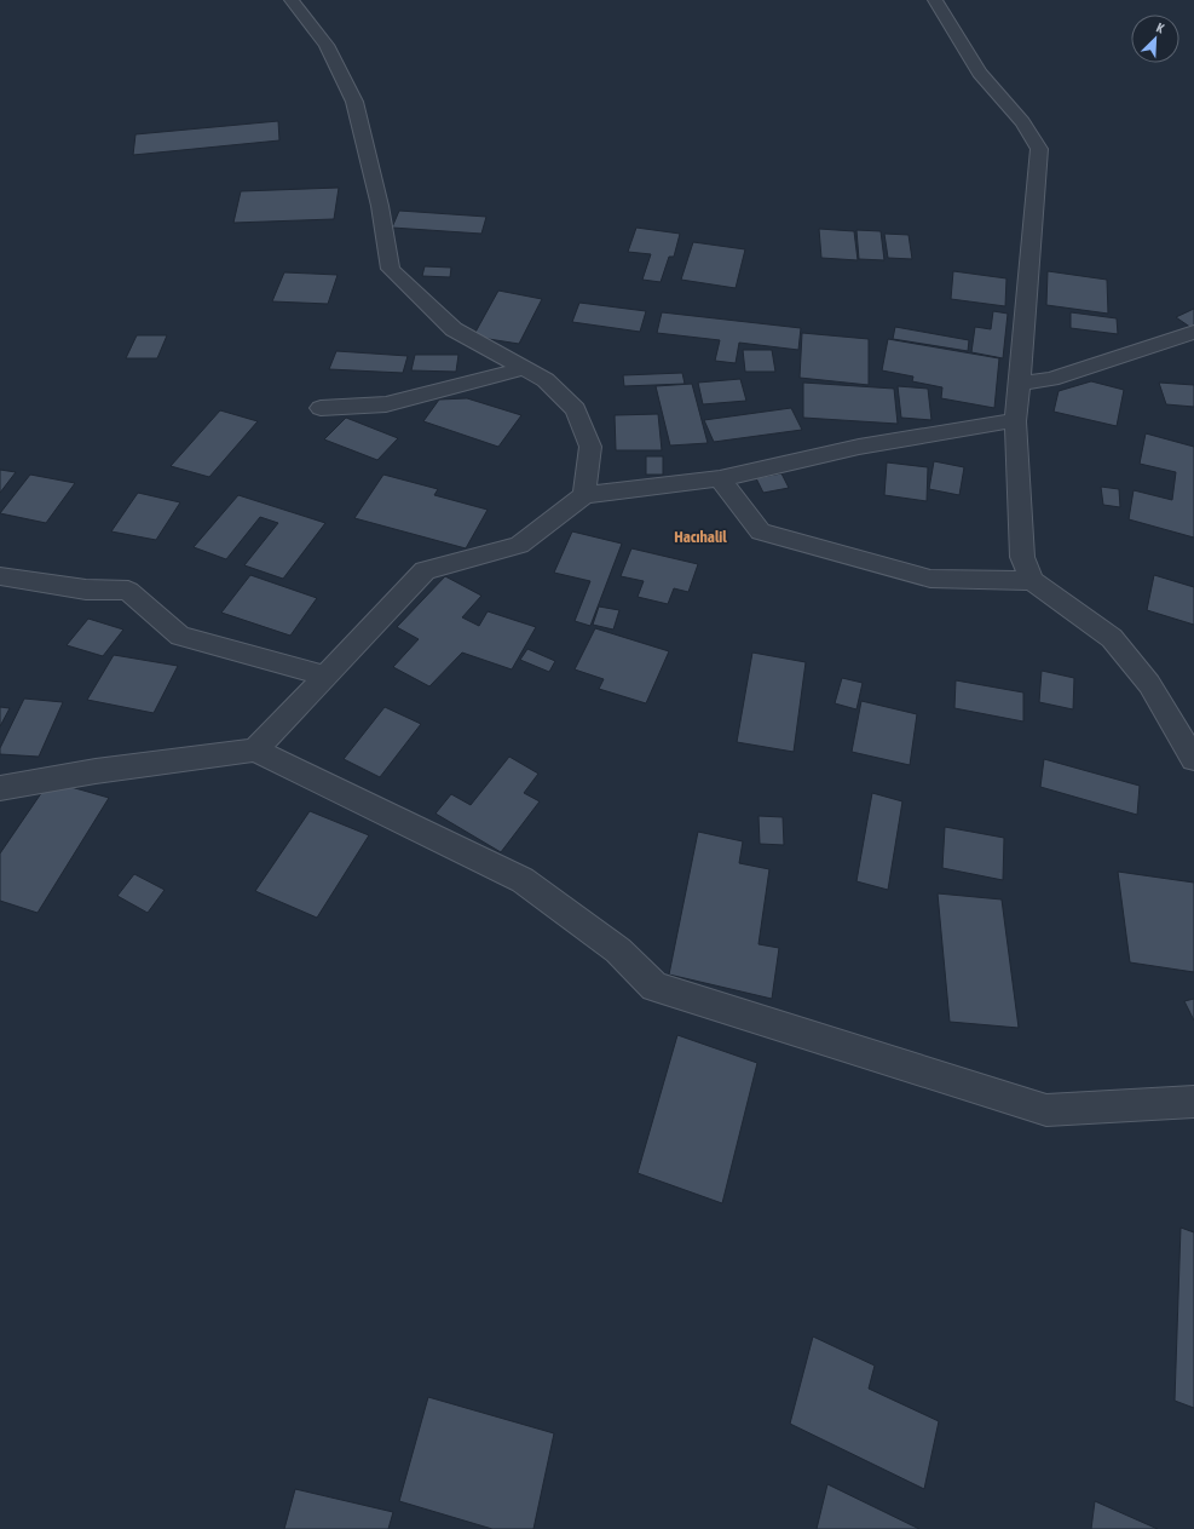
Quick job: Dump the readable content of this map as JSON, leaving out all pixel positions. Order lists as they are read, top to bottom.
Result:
{
  "districts": ["Hacıhalil"],
  "north": "top right"
}
